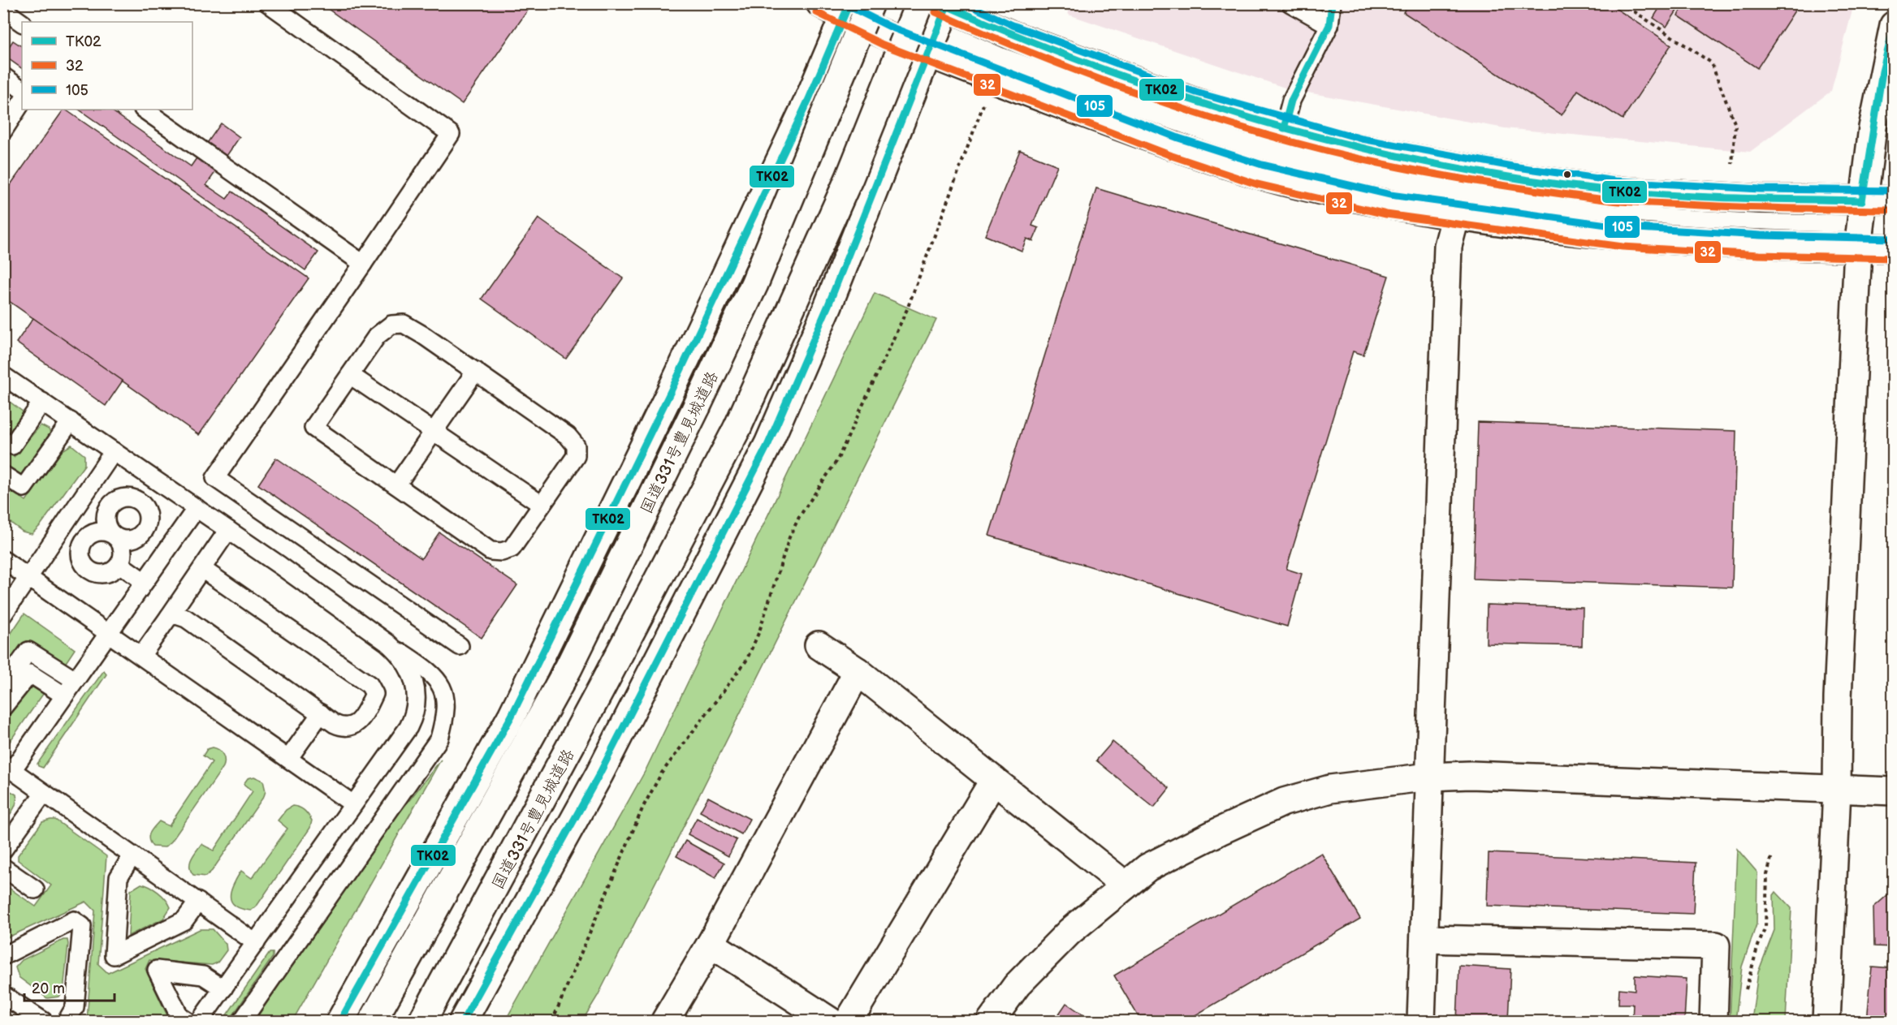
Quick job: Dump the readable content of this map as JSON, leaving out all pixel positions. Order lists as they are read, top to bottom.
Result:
{
  "streets": {
    "main road": ["国道331号豊見城道路"]
  },
  "lines": ["transit line TK02", "transit line 105", "transit line 32"],
  "legend": ["TK02", "32", "105"],
  "scale_bar": "20 m"
}
